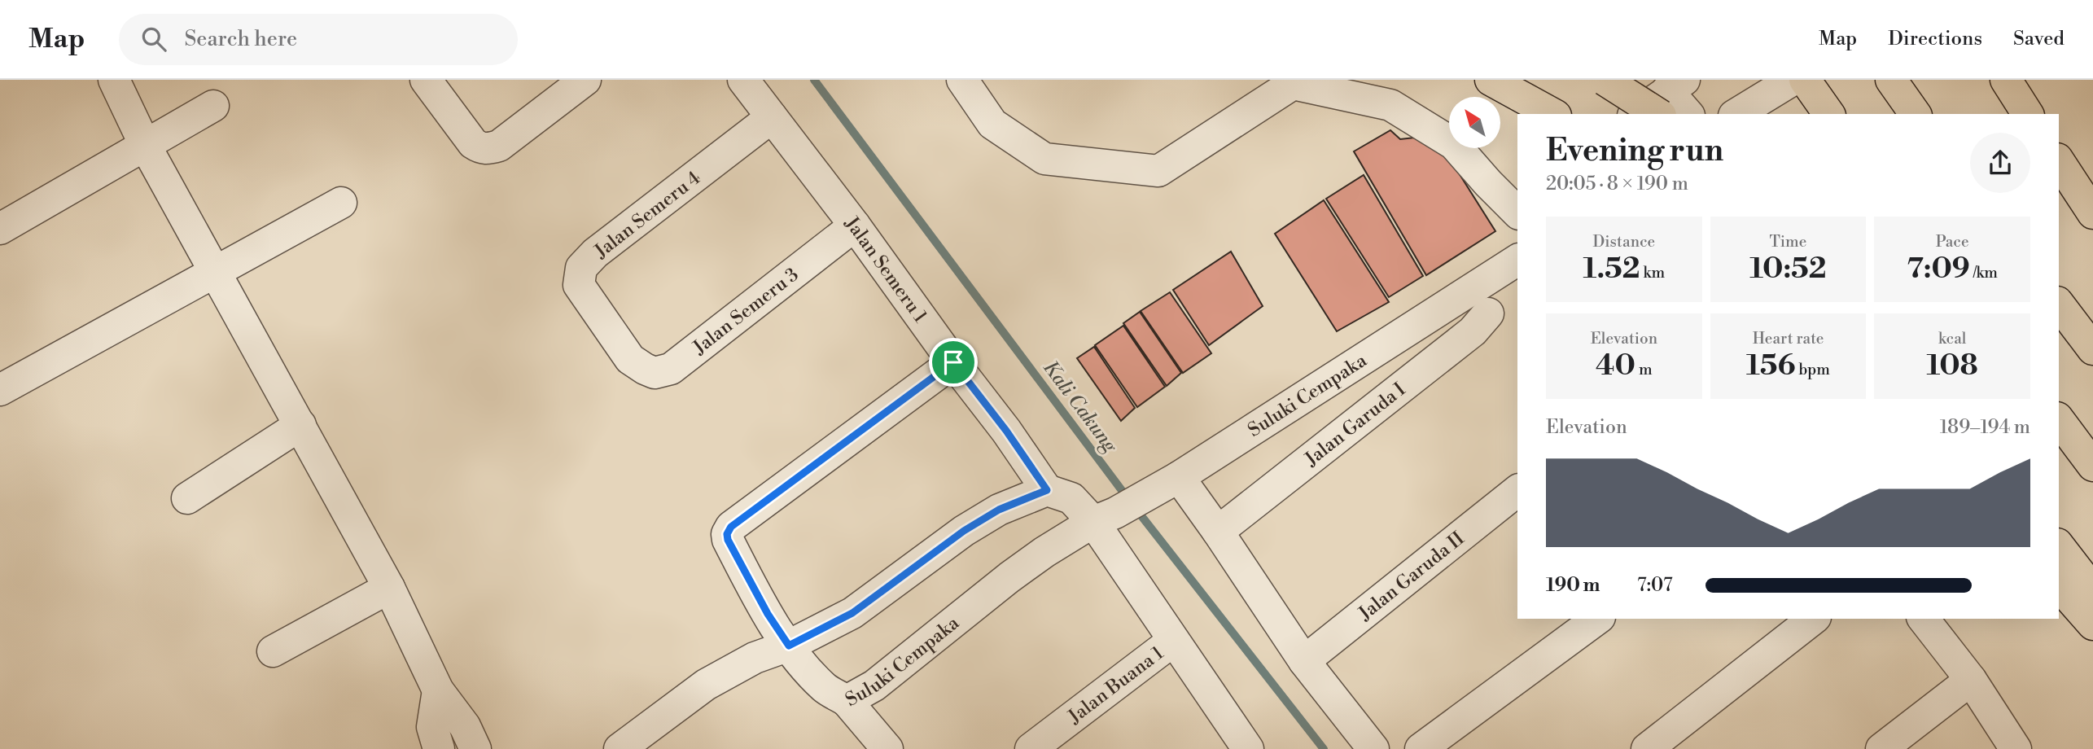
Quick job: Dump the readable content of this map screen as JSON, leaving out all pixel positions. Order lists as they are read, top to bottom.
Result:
{
  "streets": {
    "street": [
      "Jalan Semeru 4",
      "Jalan Semeru 1",
      "Jalan Semeru 3",
      "Suluki Cempaka",
      "Jalan Garuda I",
      "Jalan Garuda II",
      "Jalan Buana 1"
    ]
  },
  "crossings": [
    ["Jalan Semeru 4", "Jalan Semeru 1"],
    ["Jalan Semeru 4", "Jalan Semeru 3"],
    ["Jalan Semeru 1", "Jalan Semeru 3"],
    ["Jalan Semeru 1", "Suluki Cempaka"]
  ],
  "water": ["Kali Cakung"],
  "north": "top left",
  "page": {
    "header": "Map",
    "search": "Search here",
    "nav": ["Map", "Directions", "Saved"],
    "heading": ["Evening run", "20:05 · 8 × 190 m"],
    "stats": [
      ["Distance", "1.52 km"],
      ["Time", "10:52"],
      ["Pace", "7:09 /km"],
      ["Elevation", "40 m"],
      ["Heart rate", "156 bpm"],
      ["kcal", "108"]
    ],
    "chart": ["Elevation", "189–194 m"],
    "list": [
      {
        "name": "190 m",
        "note": "7:07"
      }
    ]
  }
}
